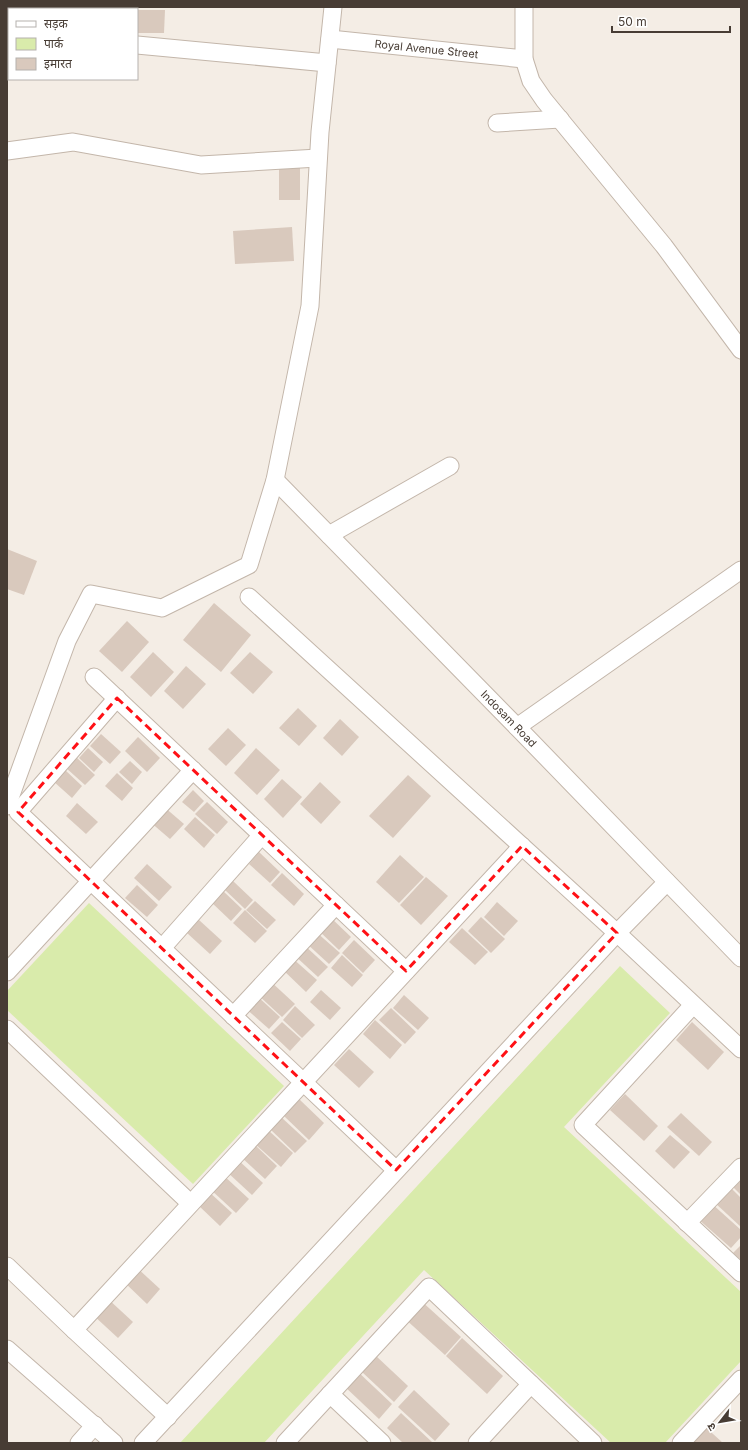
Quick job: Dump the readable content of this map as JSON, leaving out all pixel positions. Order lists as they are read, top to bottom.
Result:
{
  "streets": {
    "street": ["Royal Avenue Street", "Indosam Road"]
  },
  "legend": ["सड़क", "पार्क", "इमारत"],
  "scale_bar": "50 m",
  "north": "bottom left"
}
